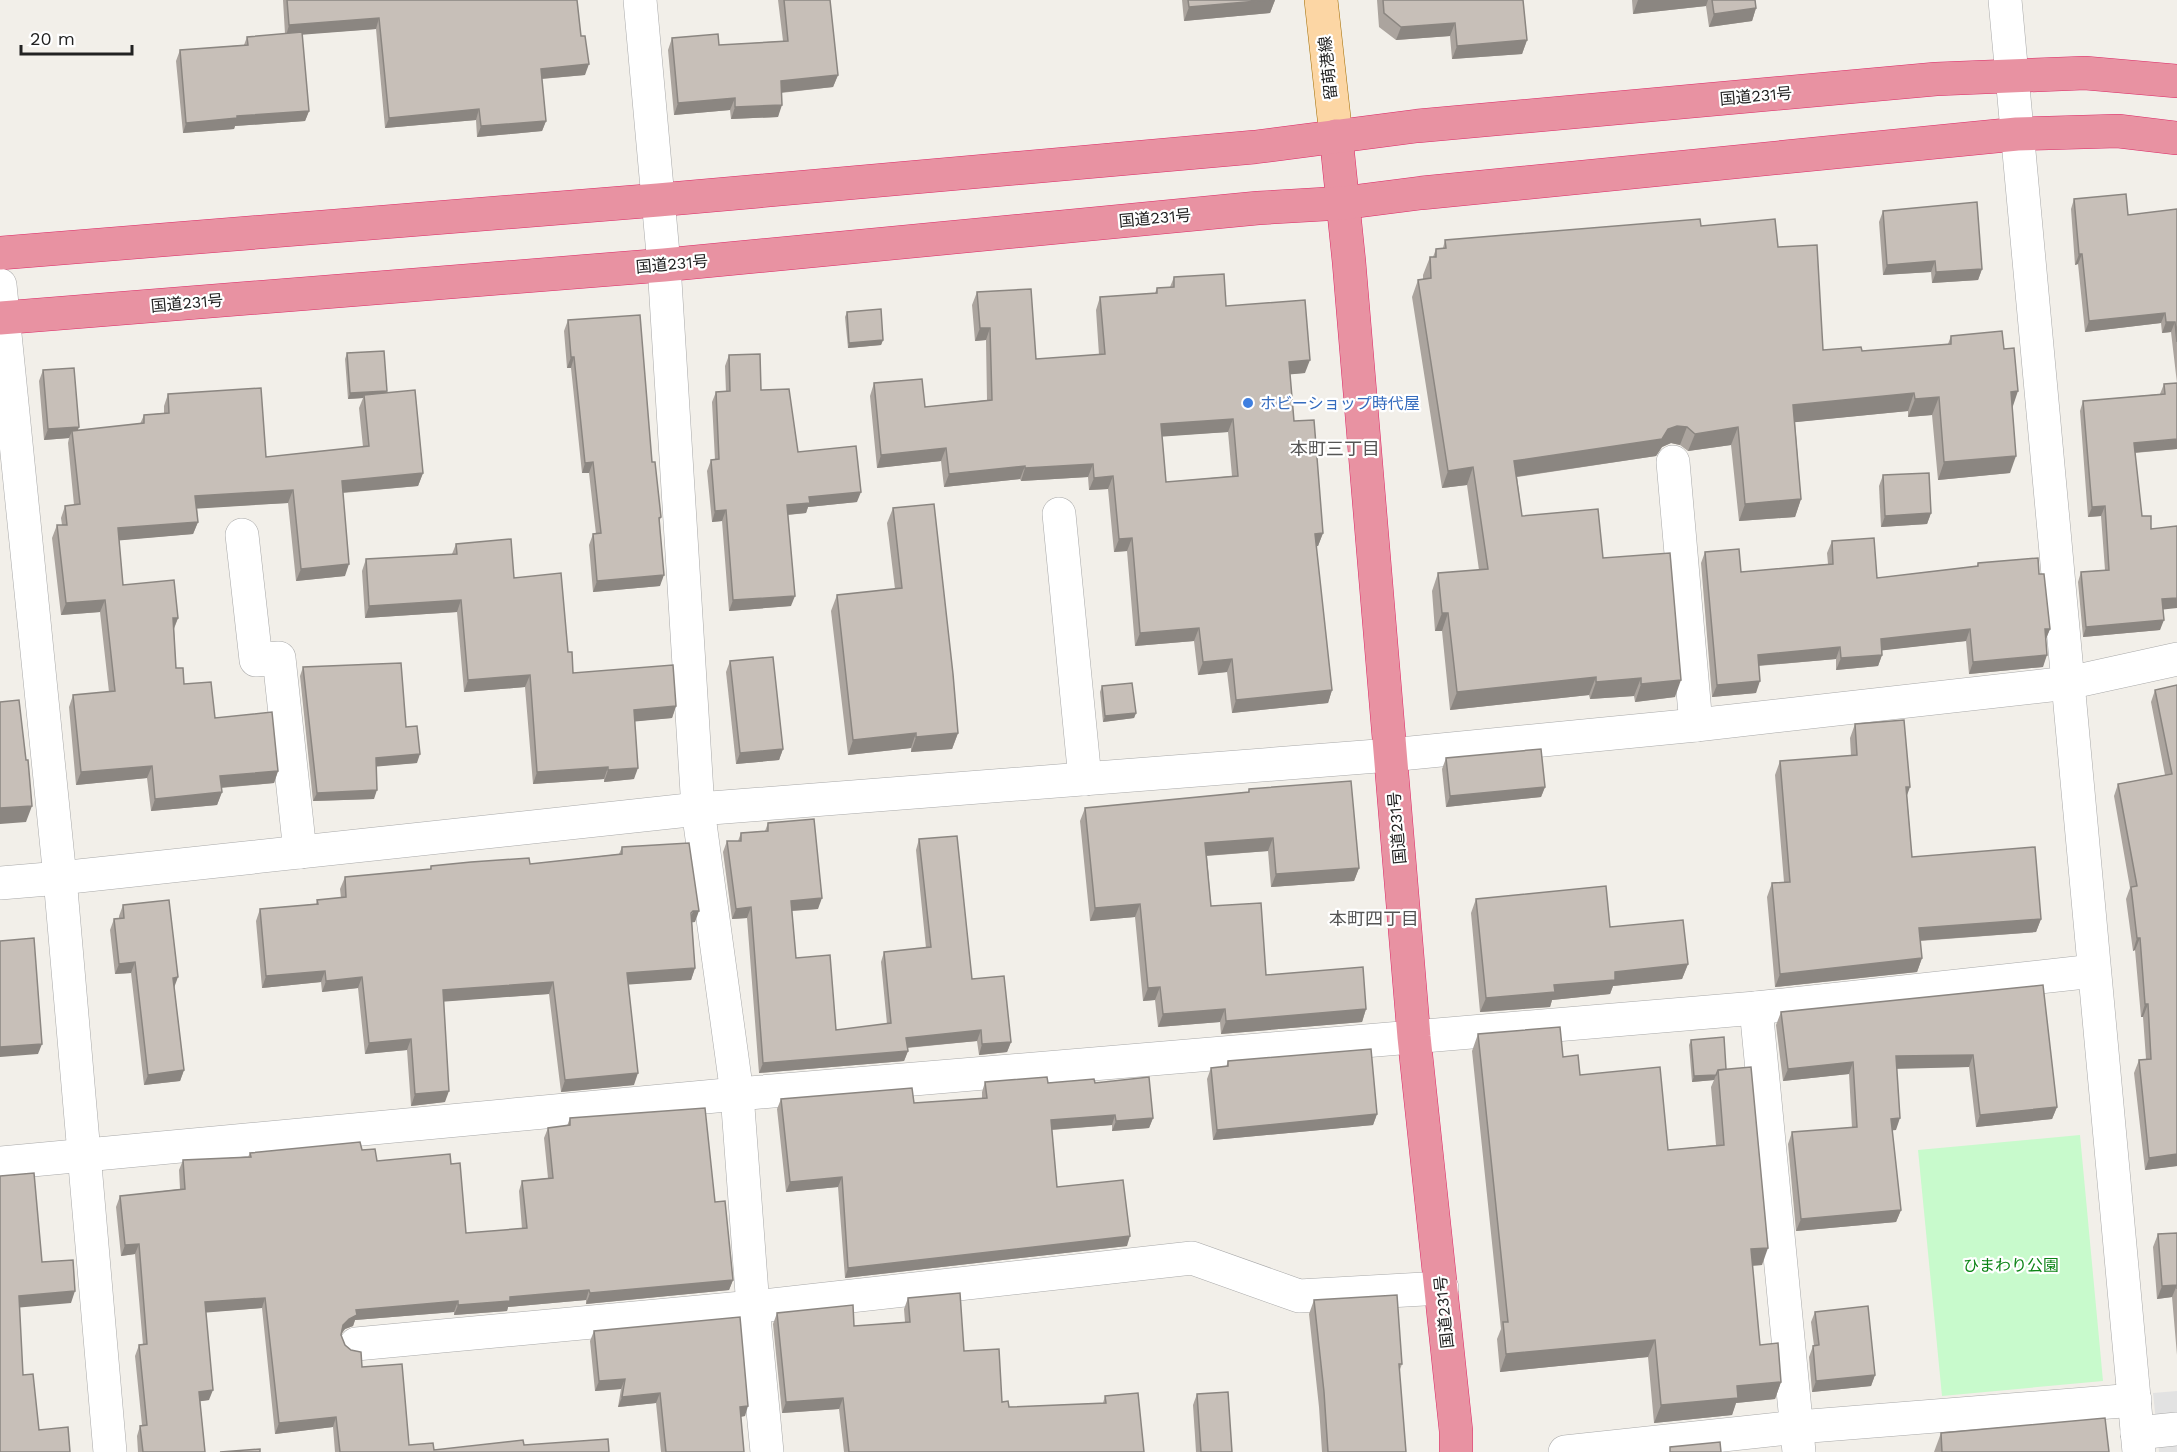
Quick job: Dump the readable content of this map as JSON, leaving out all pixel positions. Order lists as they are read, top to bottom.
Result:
{
  "streets": {
    "highway": ["国道231号"],
    "main road": ["留萌港線"]
  },
  "crossings": [
    ["留萌港線", "国道231号"]
  ],
  "districts": ["本町三丁目", "本町四丁目"],
  "parks": ["ひまわり公園"],
  "places": ["ホビーショップ時代屋"],
  "scale_bar": "20 m"
}
